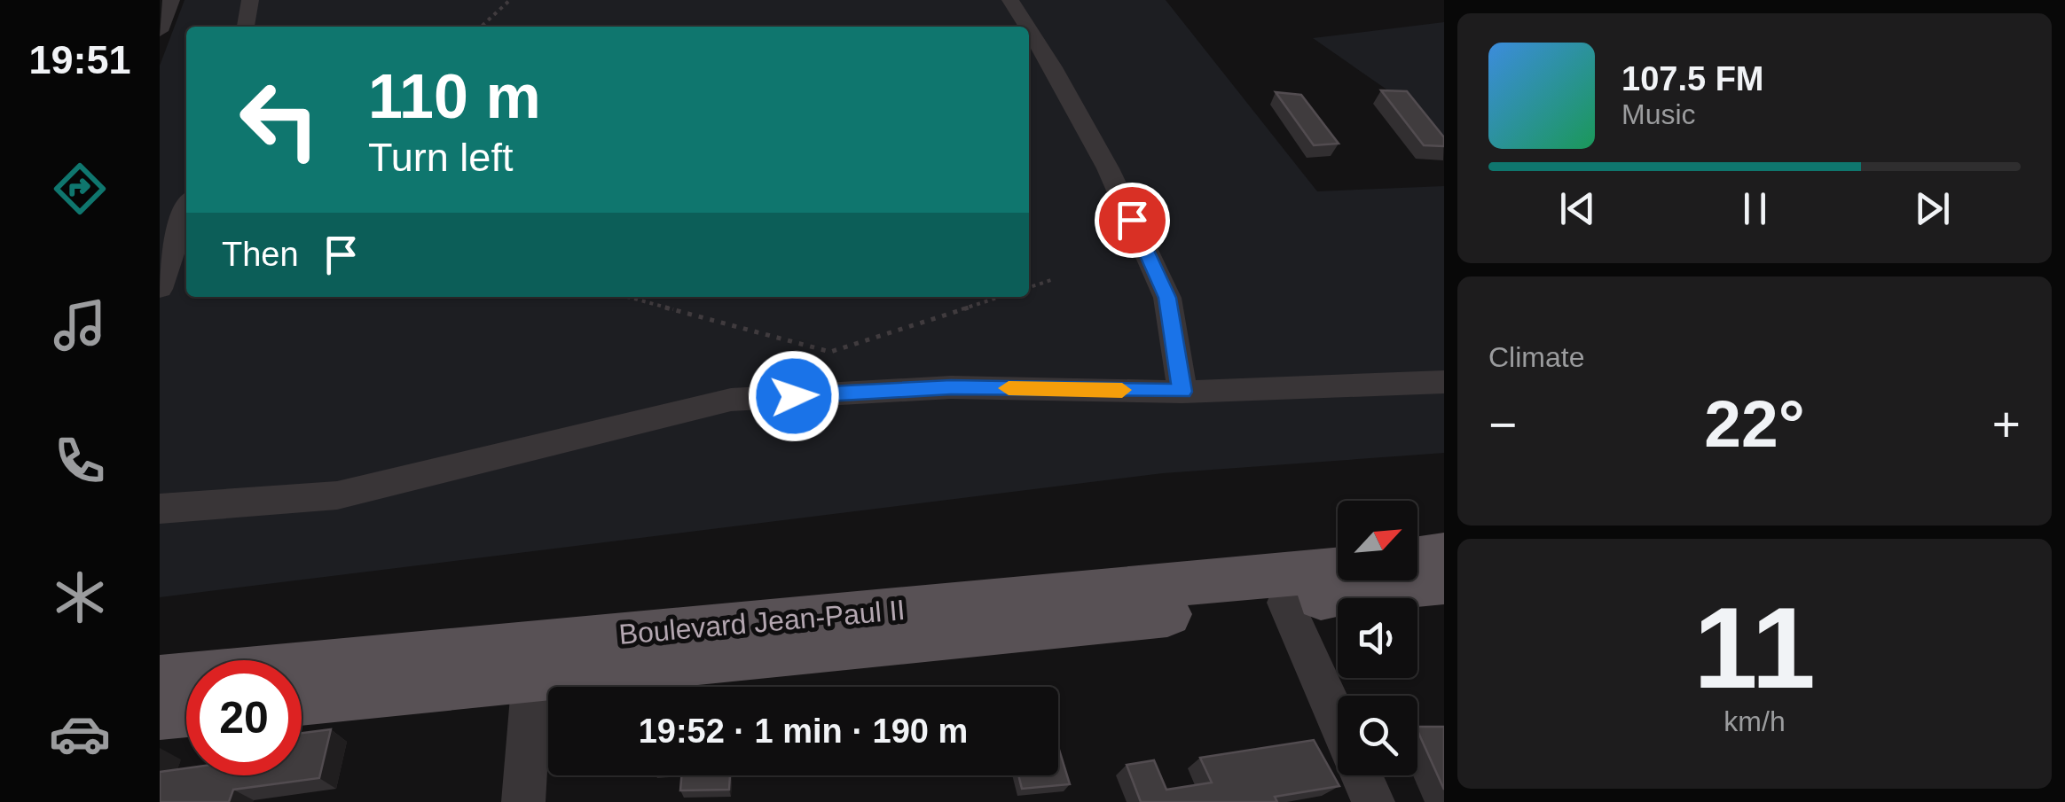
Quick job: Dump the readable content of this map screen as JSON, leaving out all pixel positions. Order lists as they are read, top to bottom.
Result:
{
  "streets": {
    "main road": ["Boulevard Jean-Paul II"]
  },
  "north": "top right",
  "page": {
    "tabs": "19:51",
    "turn": ["110 m", "Turn left"],
    "song": ["107.5 FM", "Music"],
    "then": "Then",
    "tile": [
      "Climate",
      ["11", "km/h"]
    ],
    "heat": ["−", "22°", "+"],
    "limit": "20",
    "trip": "19:52 · 1 min · 190 m"
  }
}
